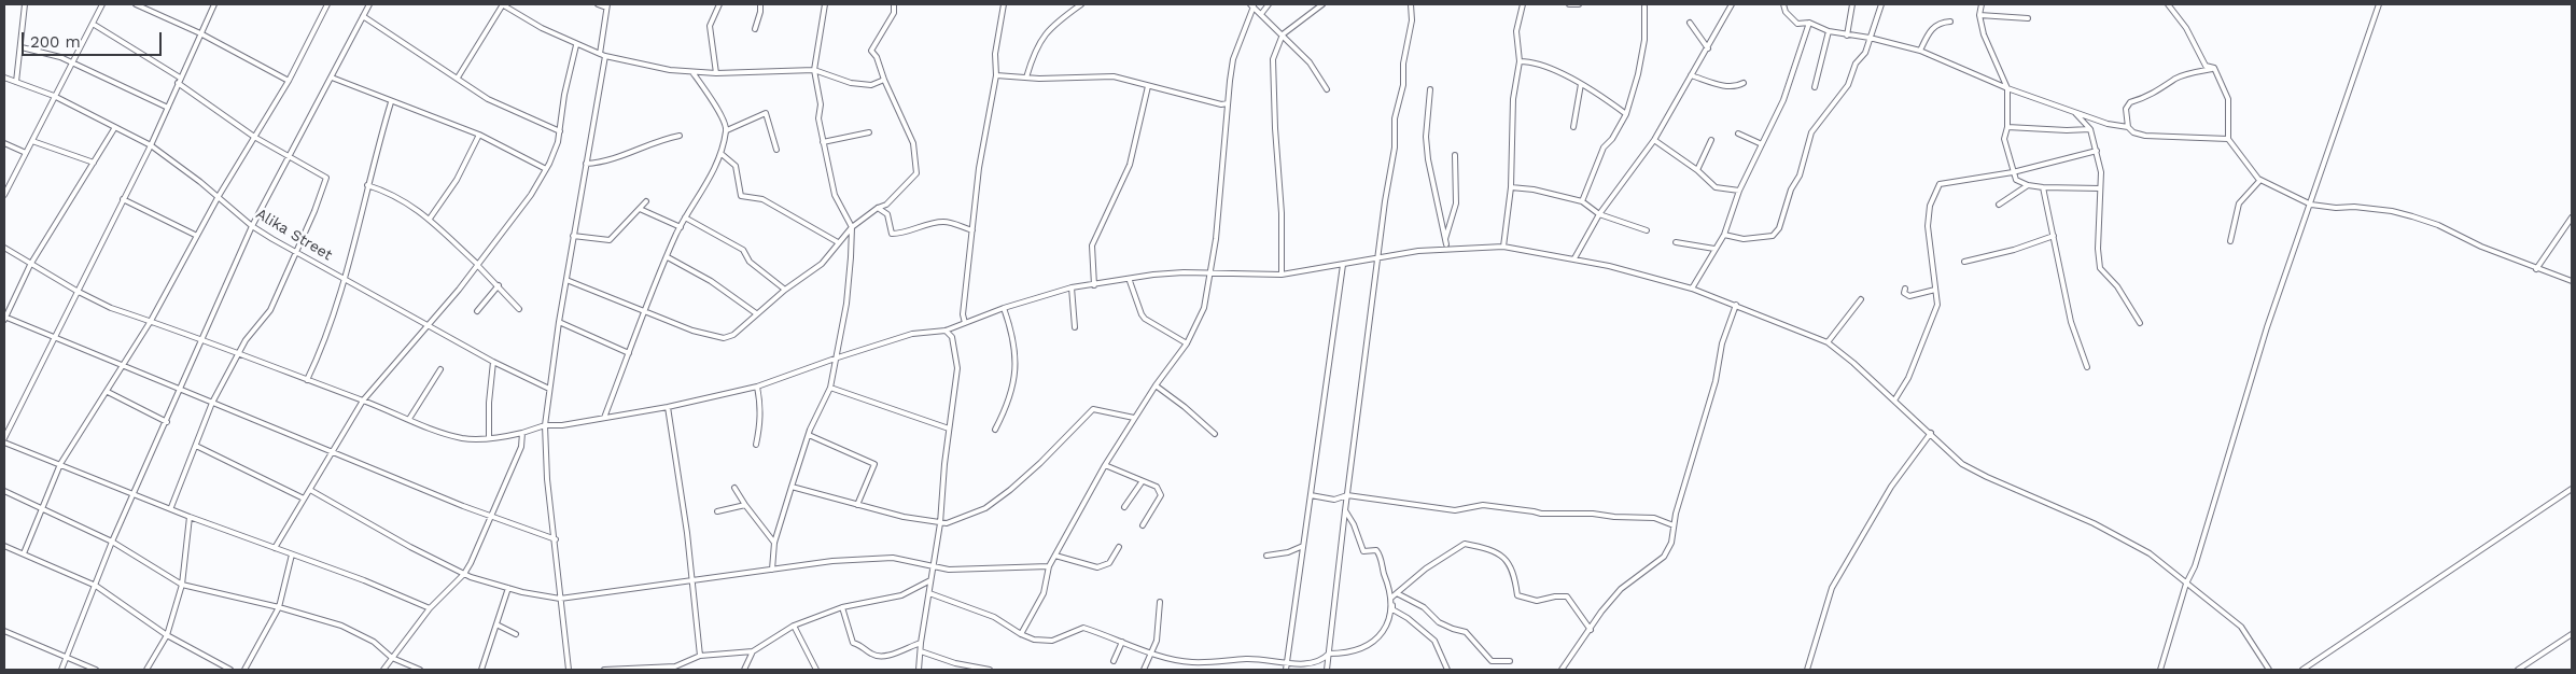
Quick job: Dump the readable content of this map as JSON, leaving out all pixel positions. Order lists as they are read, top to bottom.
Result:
{
  "streets": {
    "street": ["Alika Street"]
  },
  "scale_bar": "200 m"
}
